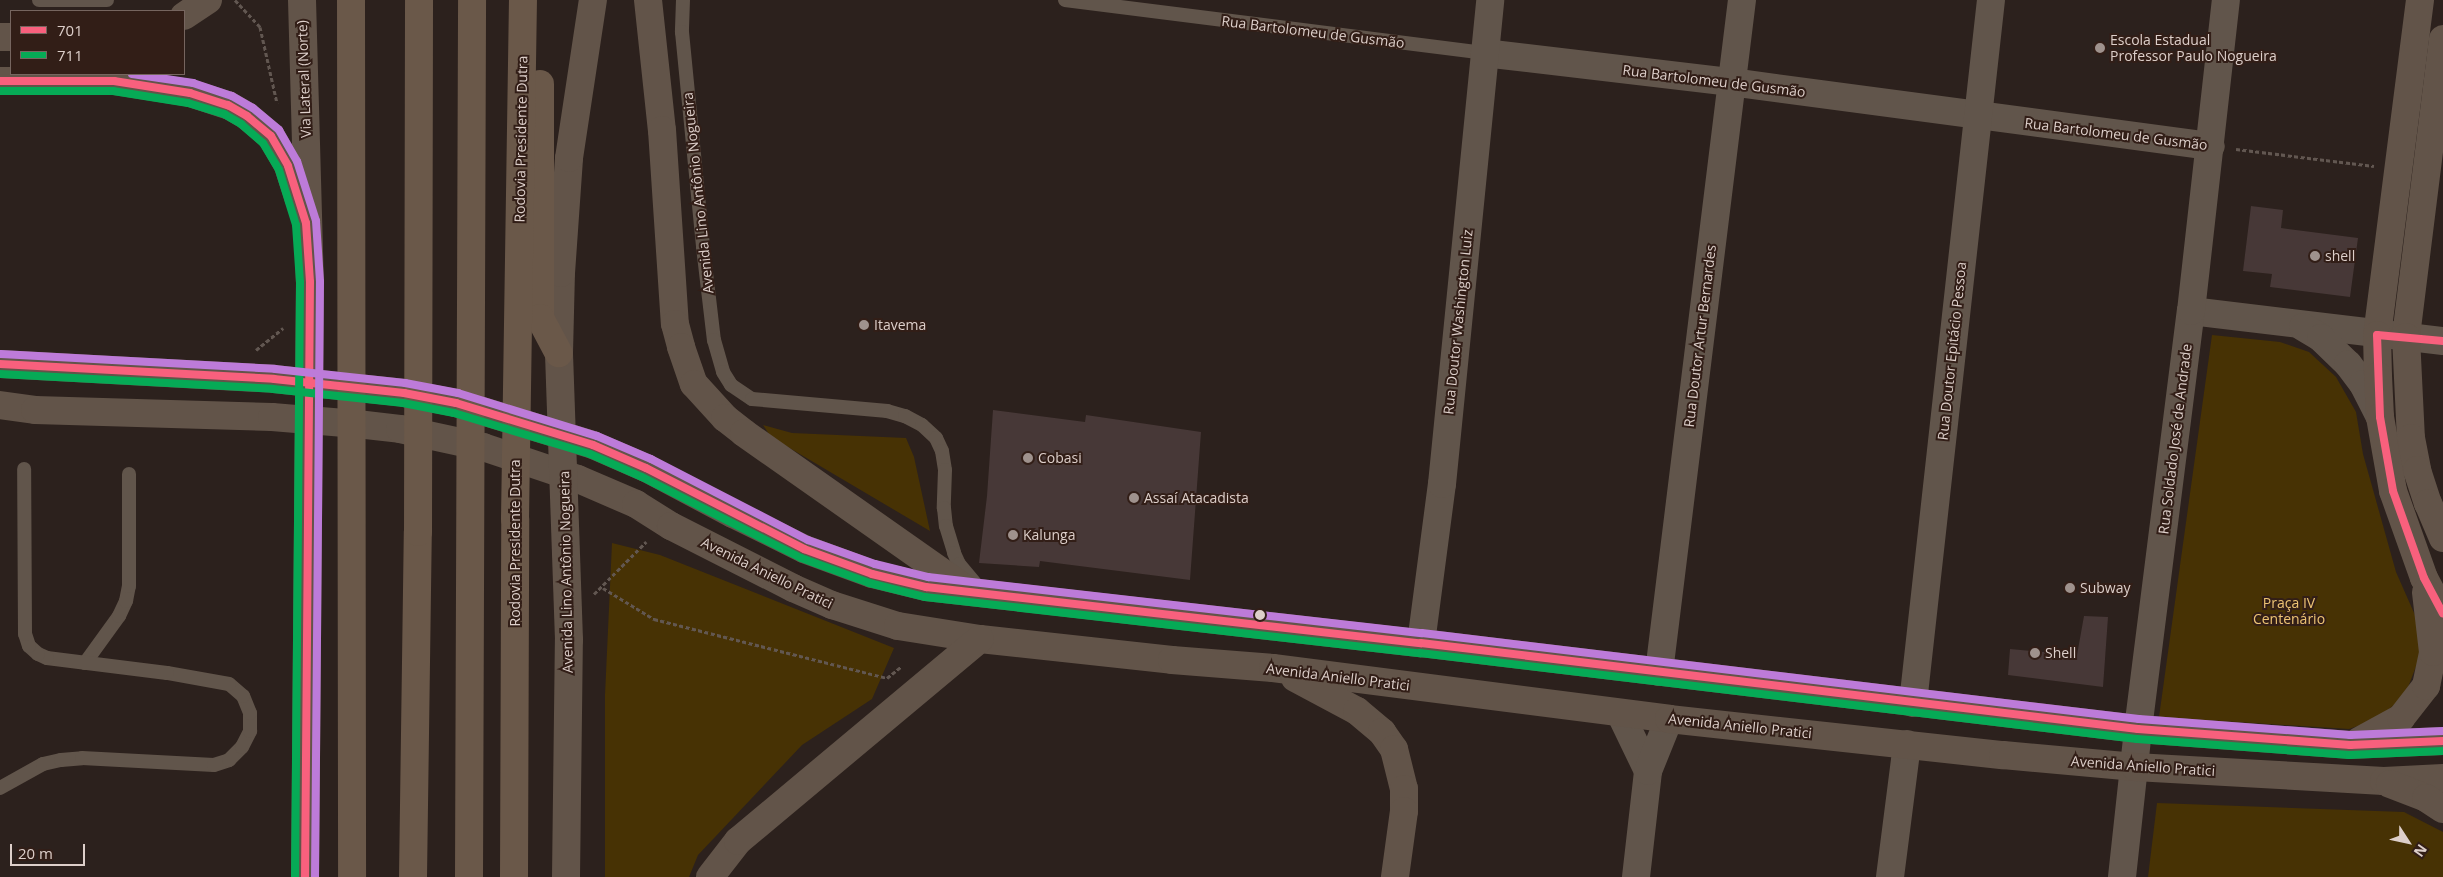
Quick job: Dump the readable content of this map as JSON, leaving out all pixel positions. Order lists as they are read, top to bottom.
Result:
{
  "streets": {
    "highway": ["Rodovia Presidente Dutra"],
    "main road": ["Via Lateral (Norte)", "Avenida Lino Antônio Nogueira", "Avenida Aniello Pratici"],
    "street": [
      "Rua Bartolomeu de Gusmão",
      "Rua Doutor Washington Luiz",
      "Rua Doutor Artur Bernardes",
      "Rua Doutor Epitácio Pessoa",
      "Rua Soldado José de Andrade"
    ]
  },
  "crossings": [
    ["Rua Bartolomeu de Gusmão", "Rua Doutor Washington Luiz"],
    ["Rua Bartolomeu de Gusmão", "Rua Doutor Artur Bernardes"],
    ["Rua Bartolomeu de Gusmão", "Rua Doutor Epitácio Pessoa"],
    ["Rua Bartolomeu de Gusmão", "Rua Soldado José de Andrade"],
    ["Rua Soldado José de Andrade", "Avenida Aniello Pratici"]
  ],
  "parks": ["Praça IV Centenário"],
  "places": [
    "Escola Estadual Professor Paulo Nogueira",
    "shell",
    "Itavema",
    "Cobasi",
    "Assaí Atacadista",
    "Kalunga",
    "Subway",
    "Shell"
  ],
  "lines": ["transit line 701", "transit line 711"],
  "legend": ["701", "711"],
  "scale_bar": "20 m",
  "north": "bottom right"
}
